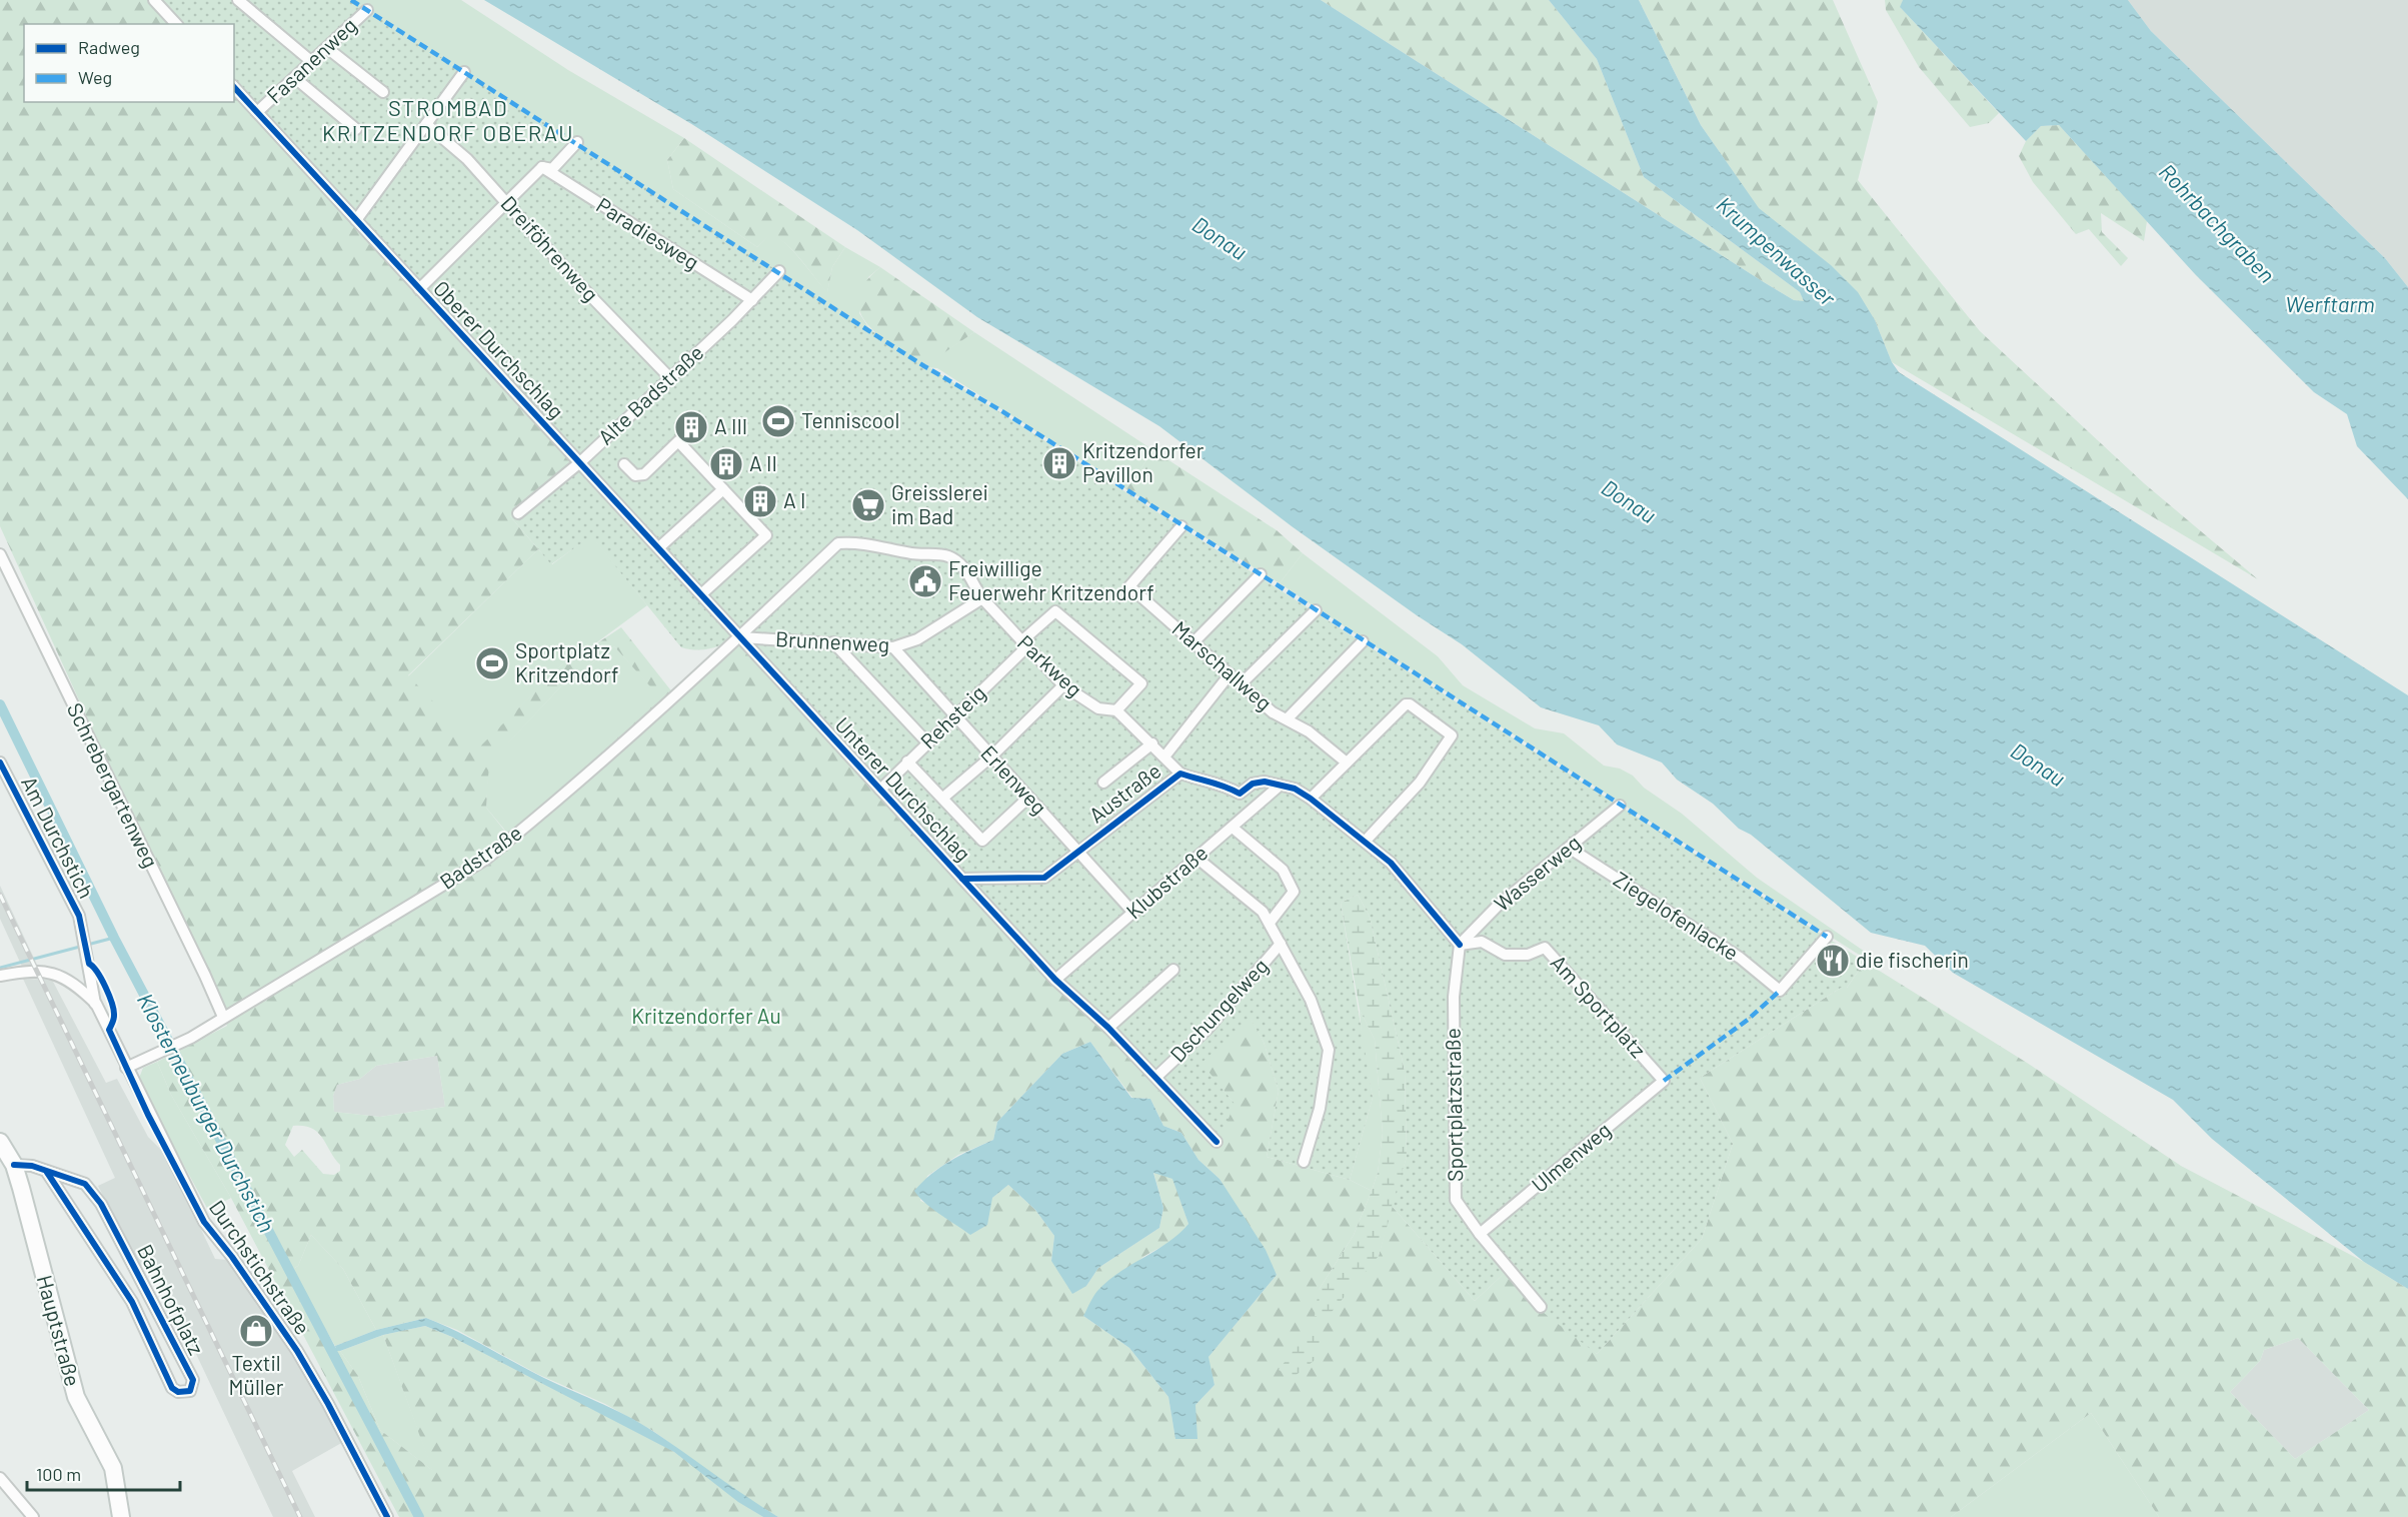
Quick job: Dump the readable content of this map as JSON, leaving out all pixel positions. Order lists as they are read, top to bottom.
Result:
{
  "streets": {
    "main road": ["Hauptstraße"],
    "street": [
      "Fasanenweg",
      "Paradiesweg",
      "Dreiföhrenweg",
      "Oberer Durchschlag",
      "Alte Badstraße",
      "Brunnenweg",
      "Parkweg",
      "Marschallweg",
      "Rehsteig",
      "Erlenweg",
      "Schrebergartenweg",
      "Unterer Durchschlag",
      "Austraße",
      "Am Durchstich",
      "Badstraße",
      "Wasserweg",
      "Klubstraße",
      "Ziegelofenlacke",
      "Am Sportplatz",
      "Dschungelweg",
      "Sportplatzstraße",
      "Ulmenweg",
      "Durchstichstraße",
      "Bahnhofplatz"
    ]
  },
  "crossings": [
    ["Fasanenweg", "Oberer Durchschlag"],
    ["Paradiesweg", "Alte Badstraße"],
    ["Dreiföhrenweg", "Alte Badstraße"],
    ["Oberer Durchschlag", "Alte Badstraße"],
    ["Oberer Durchschlag", "Brunnenweg"],
    ["Oberer Durchschlag", "Parkweg"],
    ["Oberer Durchschlag", "Unterer Durchschlag"],
    ["Oberer Durchschlag", "Badstraße"],
    ["Brunnenweg", "Parkweg"],
    ["Brunnenweg", "Erlenweg"],
    ["Brunnenweg", "Unterer Durchschlag"],
    ["Brunnenweg", "Badstraße"],
    ["Parkweg", "Rehsteig"],
    ["Parkweg", "Unterer Durchschlag"],
    ["Parkweg", "Austraße"],
    ["Parkweg", "Badstraße"],
    ["Rehsteig", "Erlenweg"],
    ["Rehsteig", "Unterer Durchschlag"],
    ["Erlenweg", "Austraße"],
    ["Erlenweg", "Klubstraße"],
    ["Schrebergartenweg", "Badstraße"],
    ["Unterer Durchschlag", "Austraße"],
    ["Unterer Durchschlag", "Badstraße"],
    ["Unterer Durchschlag", "Klubstraße"],
    ["Unterer Durchschlag", "Dschungelweg"],
    ["Austraße", "Wasserweg"],
    ["Austraße", "Klubstraße"],
    ["Austraße", "Am Sportplatz"],
    ["Austraße", "Sportplatzstraße"],
    ["Am Durchstich", "Durchstichstraße"],
    ["Badstraße", "Durchstichstraße"],
    ["Wasserweg", "Ziegelofenlacke"],
    ["Wasserweg", "Am Sportplatz"],
    ["Wasserweg", "Sportplatzstraße"],
    ["Am Sportplatz", "Sportplatzstraße"],
    ["Am Sportplatz", "Ulmenweg"],
    ["Sportplatzstraße", "Ulmenweg"],
    ["Bahnhofplatz", "Hauptstraße"]
  ],
  "districts": ["STROMBAD KRITZENDORF OBERAU"],
  "water": [
    "Rohrbachgraben",
    "Donau",
    "Krumpenwasser",
    "Werftarm",
    "Klosterneuburger Durchstich"
  ],
  "parks": ["Kritzendorfer Au"],
  "places": {
    "sports": ["Tenniscool", "Sportplatz Kritzendorf"],
    "building": [
      "A III",
      "Kritzendorfer Pavillon",
      "A II",
      "A I"
    ],
    "supermarket": ["Greisslerei im Bad"],
    "public building": ["Freiwillige Feuerwehr Kritzendorf"],
    "restaurant": ["die fischerin"],
    "shop": ["Textil Müller"]
  },
  "legend": ["Radweg", "Weg"],
  "scale_bar": "100 m"
}
